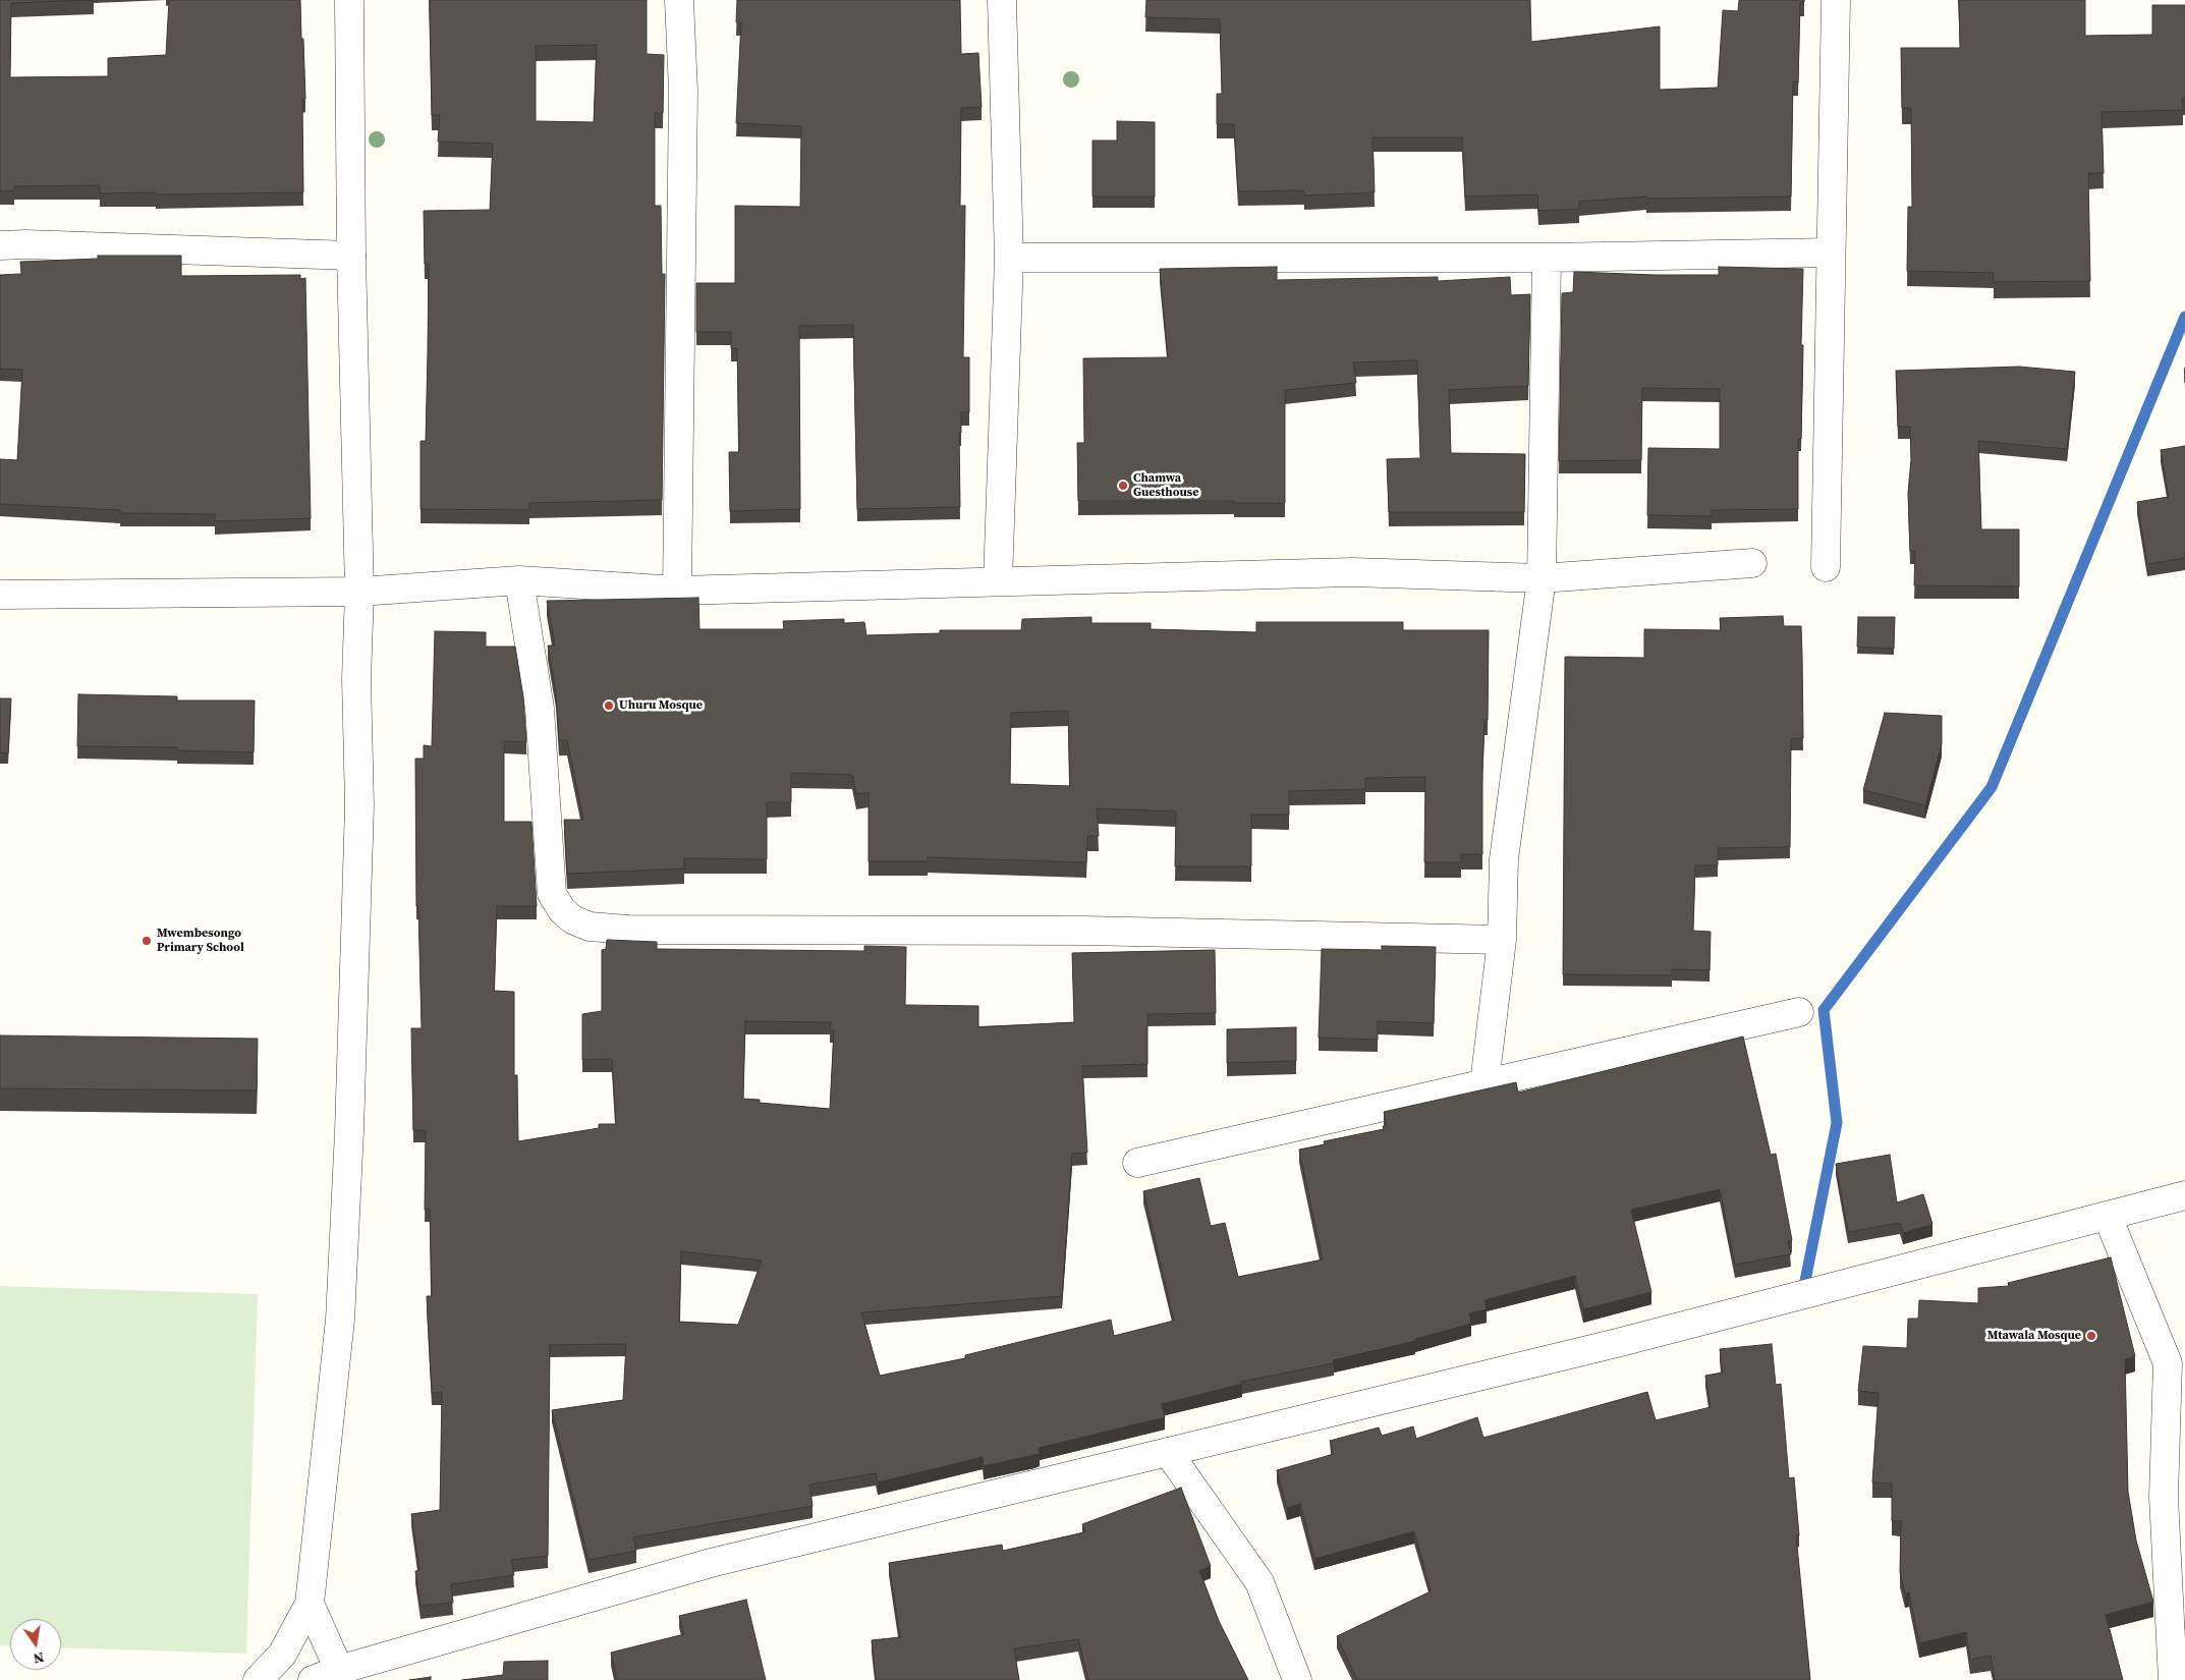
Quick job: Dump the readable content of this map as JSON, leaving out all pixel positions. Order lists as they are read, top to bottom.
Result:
{
  "places": [
    "Chamwa Guesthouse",
    "Uhuru Mosque",
    "Mwembesongo Primary School",
    "Mtawala Mosque"
  ],
  "north": "bottom"
}
